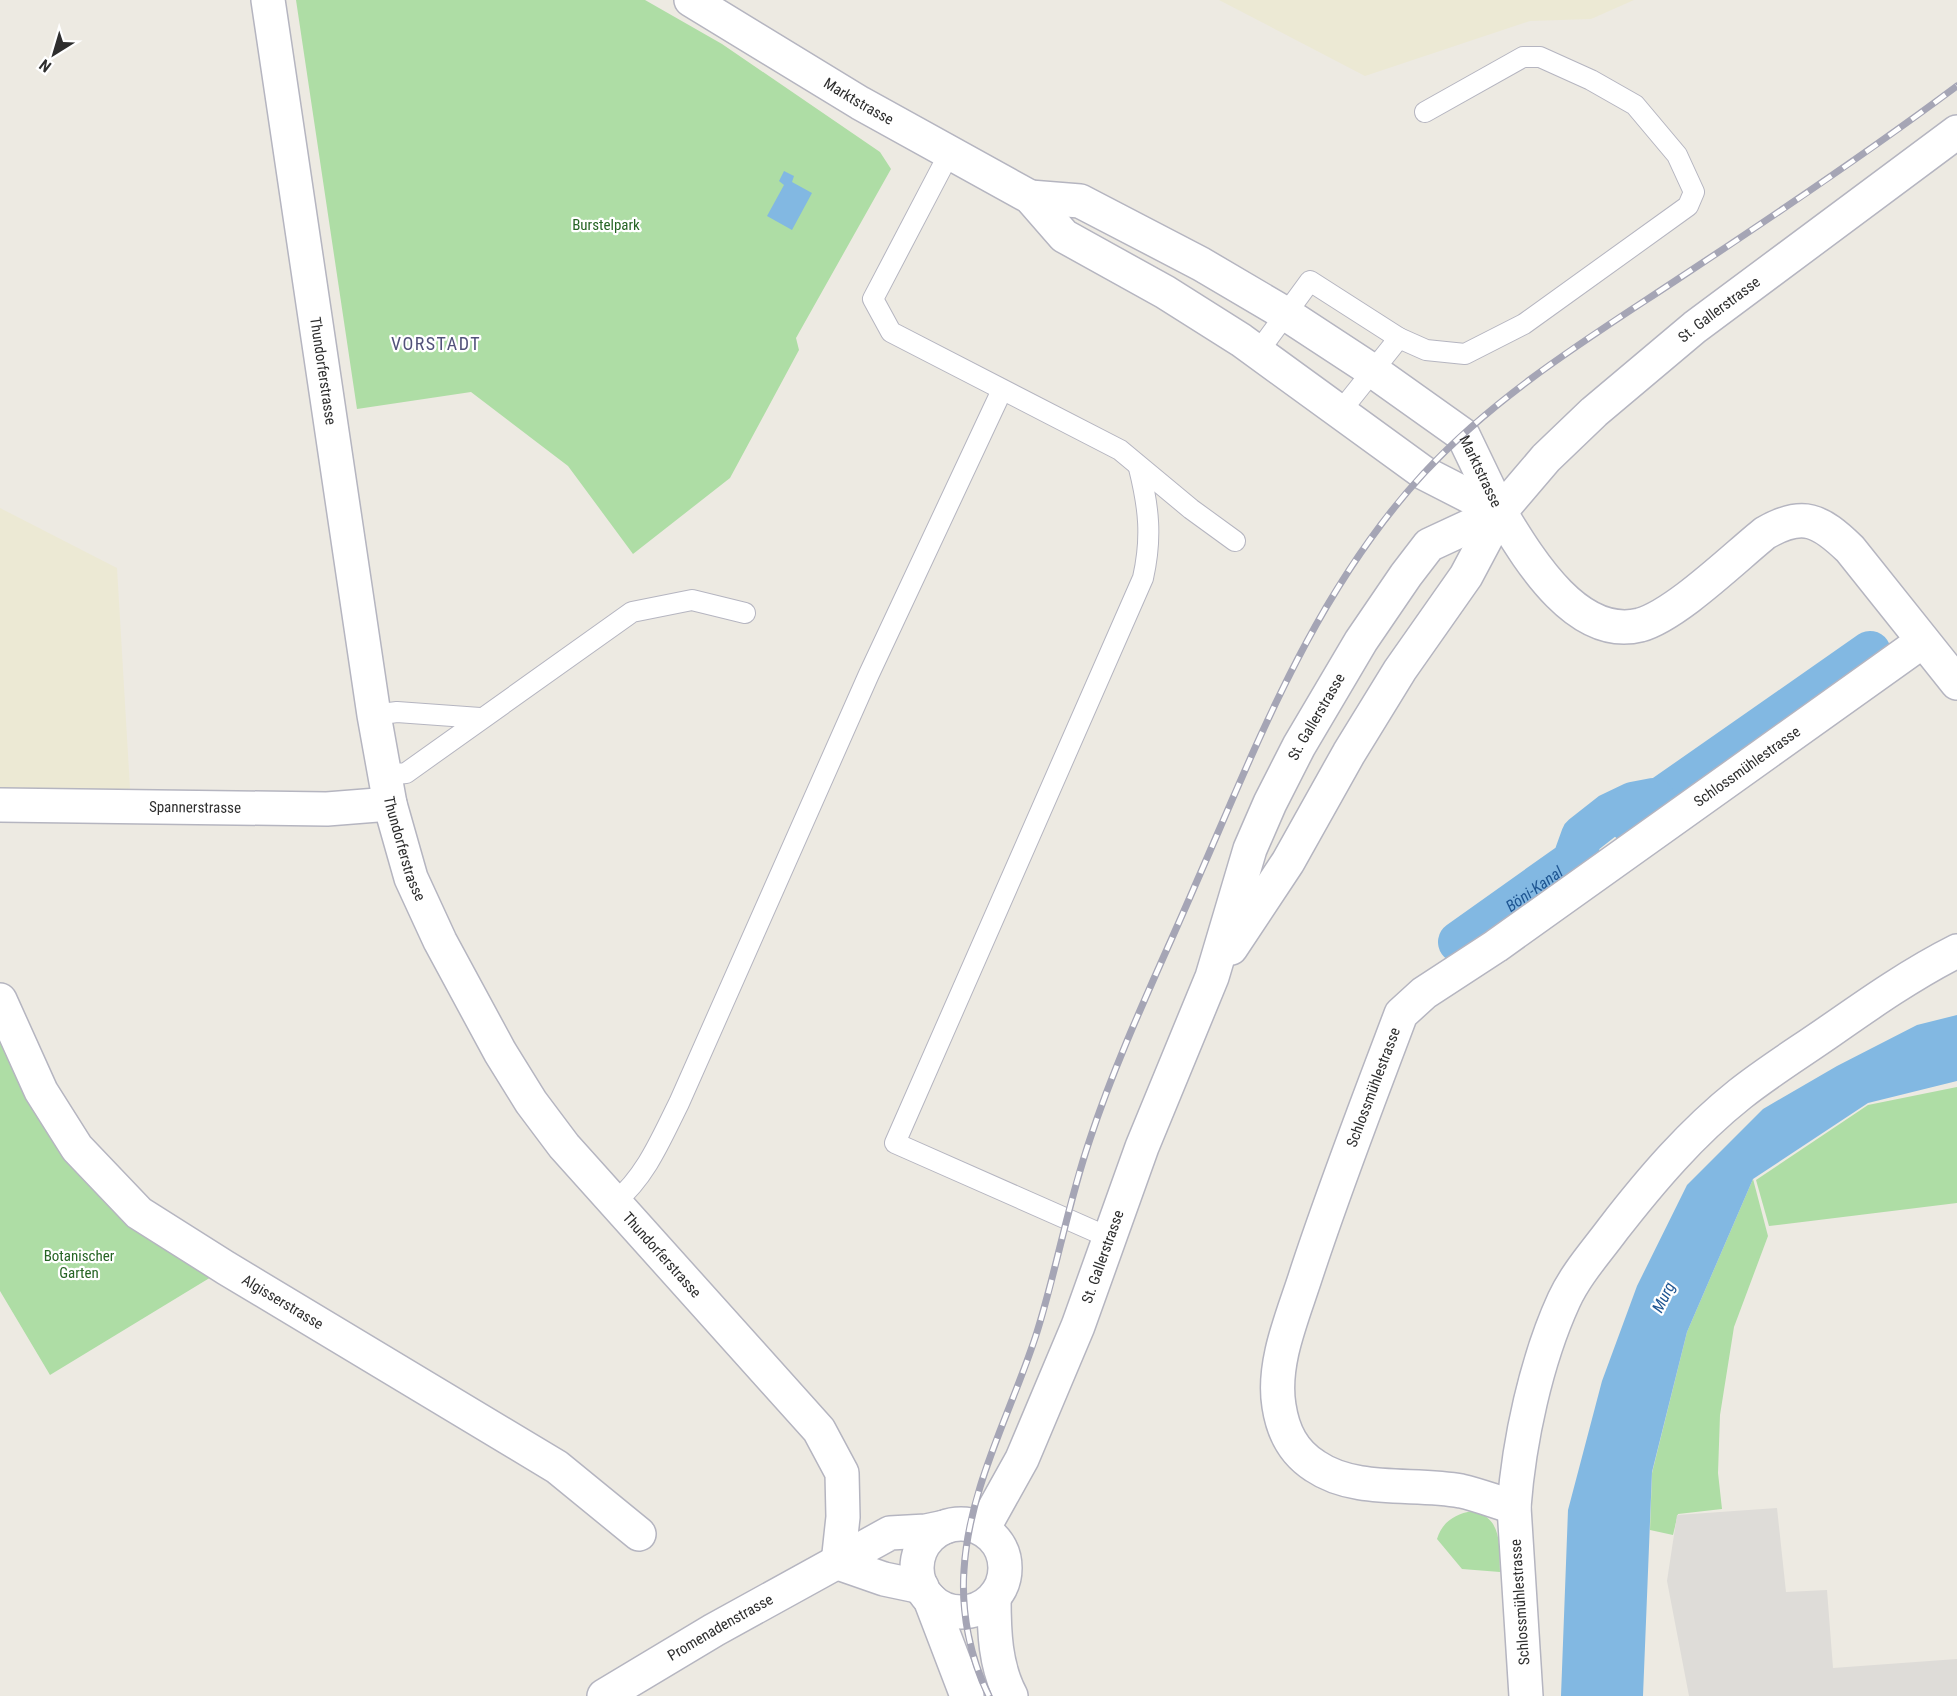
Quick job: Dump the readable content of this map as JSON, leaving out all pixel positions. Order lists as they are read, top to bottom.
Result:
{
  "streets": {
    "street": [
      "Marktstrasse",
      "St. Gallerstrasse",
      "Thundorferstrasse",
      "Schlossmühlestrasse",
      "Spannerstrasse",
      "Algisserstrasse",
      "Promenadenstrasse"
    ]
  },
  "crossings": [
    ["Marktstrasse", "St. Gallerstrasse"],
    ["St. Gallerstrasse", "Promenadenstrasse"],
    ["Thundorferstrasse", "Spannerstrasse"],
    ["Thundorferstrasse", "Promenadenstrasse"]
  ],
  "districts": ["VORSTADT"],
  "water": ["Böni-Kanal", "Murg"],
  "parks": ["Burstelpark", "Botanischer Garten"],
  "north": "bottom left"
}
